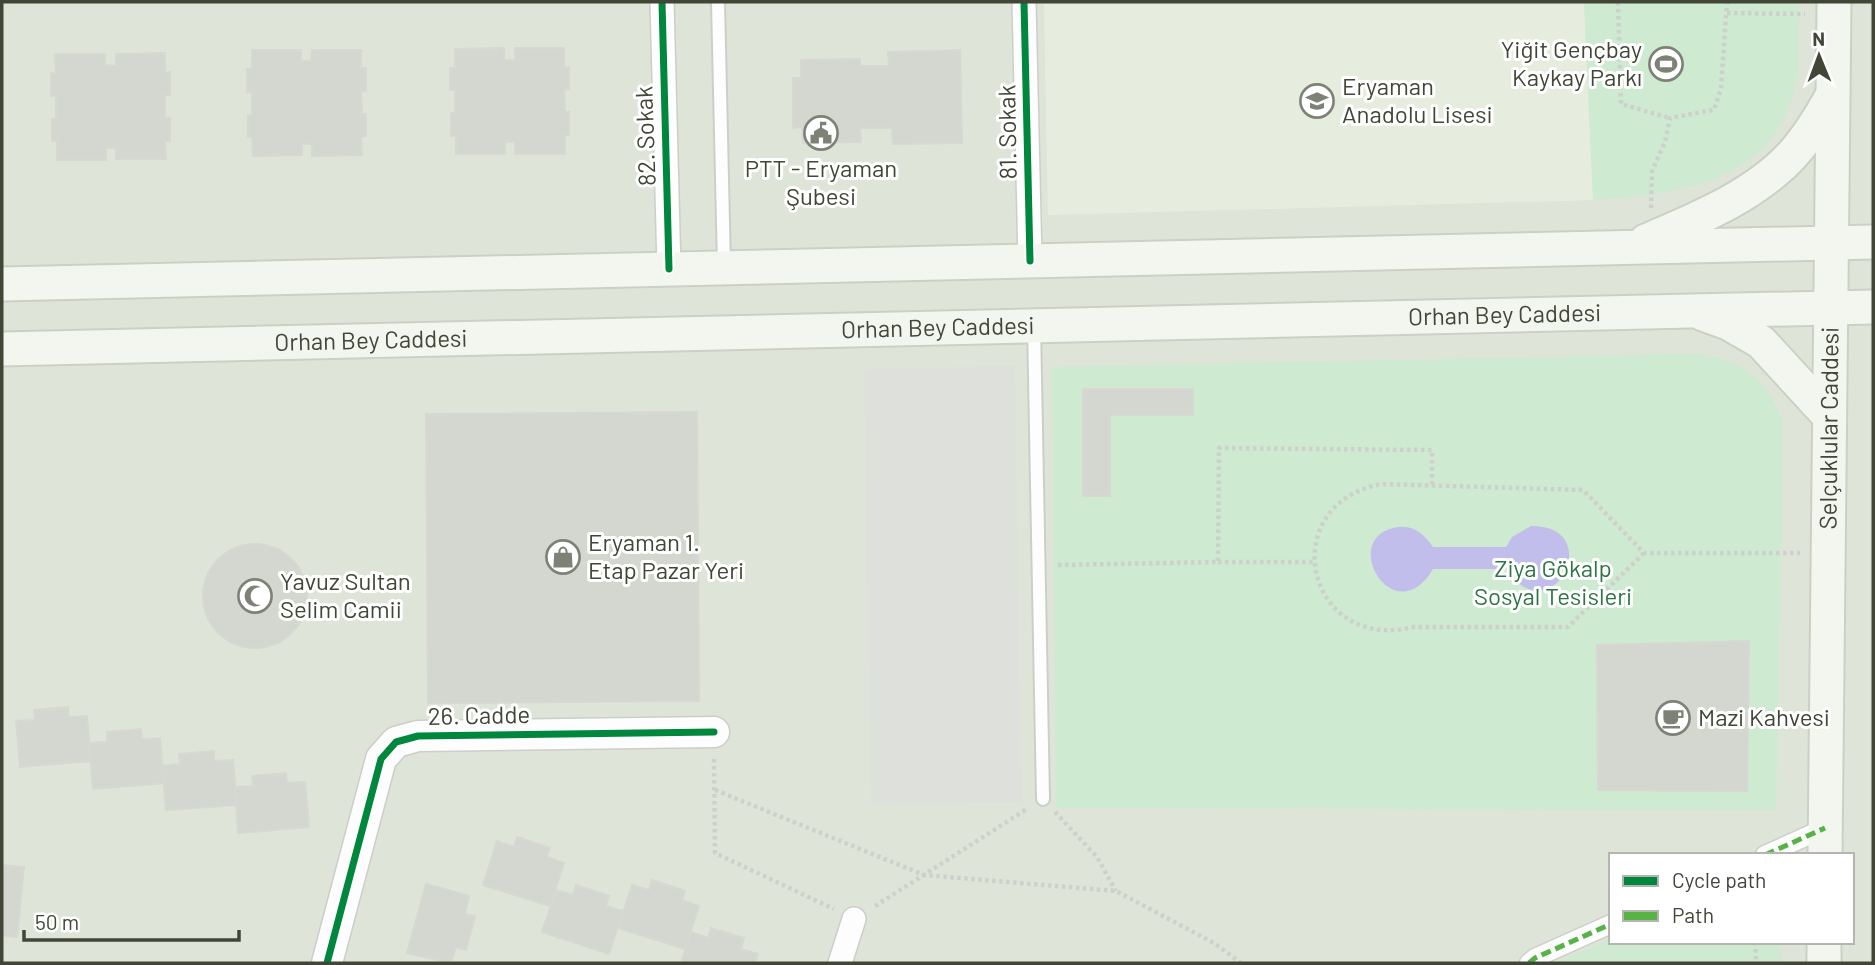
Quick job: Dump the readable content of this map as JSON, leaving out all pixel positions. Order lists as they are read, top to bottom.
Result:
{
  "streets": {
    "main road": ["Orhan Bey Caddesi", "Selçuklular Caddesi"],
    "street": ["81. Sokak", "82. Sokak", "26. Cadde"]
  },
  "crossings": [
    ["Orhan Bey Caddesi", "Selçuklular Caddesi"]
  ],
  "parks": ["Ziya Gökalp Sosyal Tesisleri"],
  "places": {
    "sports": ["Yiğit Gençbay Kaykay Parkı"],
    "school or university": ["Eryaman Anadolu Lisesi"],
    "public building": ["PTT - Eryaman Şubesi"],
    "shop": ["Eryaman 1. Etap Pazar Yeri"],
    "mosque": ["Yavuz Sultan Selim Camii"],
    "cafe": ["Mazi Kahvesi"]
  },
  "legend": ["Cycle path", "Path"],
  "scale_bar": "50 m",
  "north": "top"
}
